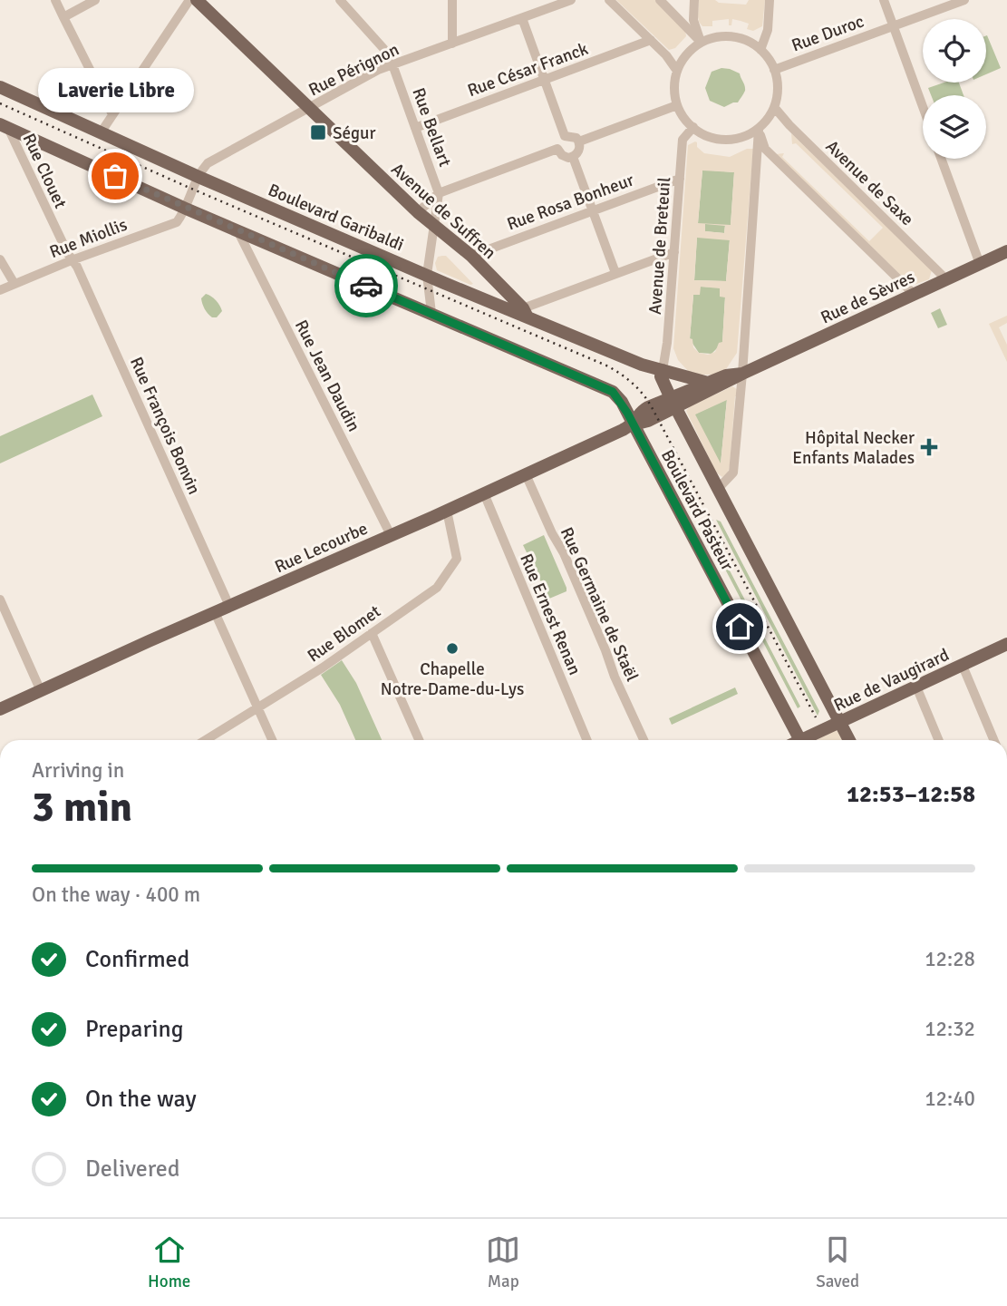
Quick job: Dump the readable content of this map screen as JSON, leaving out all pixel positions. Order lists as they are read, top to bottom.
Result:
{
  "streets": {
    "main road": [
      "Avenue de Suffren",
      "Boulevard Garibaldi",
      "Rue de Sèvres",
      "Boulevard Pasteur",
      "Rue Lecourbe",
      "Rue de Vaugirard"
    ],
    "street": [
      "Rue Duroc",
      "Rue Pérignon",
      "Rue César Franck",
      "Rue Bellart",
      "Rue Clouet",
      "Avenue de Saxe",
      "Rue Rosa Bonheur",
      "Rue Miollis",
      "Avenue de Breteuil",
      "Rue Jean Daudin",
      "Rue François Bonvin",
      "Rue Germaine de Staël",
      "Rue Ernest Renan",
      "Rue Blomet"
    ]
  },
  "crossings": [
    ["Rue Duroc", "Avenue de Saxe"],
    ["Rue Duroc", "Avenue de Breteuil"],
    ["Rue Pérignon", "Rue Bellart"],
    ["Rue Pérignon", "Avenue de Suffren"],
    ["Rue Pérignon", "Boulevard Garibaldi"],
    ["Rue Pérignon", "Rue Miollis"],
    ["Rue César Franck", "Rue Bellart"],
    ["Rue Bellart", "Avenue de Suffren"],
    ["Rue Bellart", "Boulevard Garibaldi"],
    ["Rue Clouet", "Rue Miollis"],
    ["Rue Clouet", "Rue François Bonvin"],
    ["Avenue de Saxe", "Avenue de Breteuil"],
    ["Avenue de Saxe", "Rue de Sèvres"],
    ["Rue Rosa Bonheur", "Avenue de Suffren"],
    ["Rue Rosa Bonheur", "Avenue de Breteuil"],
    ["Avenue de Suffren", "Boulevard Garibaldi"],
    ["Boulevard Garibaldi", "Rue Miollis"],
    ["Boulevard Garibaldi", "Avenue de Breteuil"],
    ["Boulevard Garibaldi", "Rue de Sèvres"],
    ["Rue Miollis", "Rue François Bonvin"],
    ["Rue de Sèvres", "Boulevard Pasteur"],
    ["Rue de Sèvres", "Rue Lecourbe"],
    ["Rue Jean Daudin", "Rue Lecourbe"],
    ["Rue François Bonvin", "Rue Lecourbe"],
    ["Boulevard Pasteur", "Rue Lecourbe"],
    ["Boulevard Pasteur", "Rue de Vaugirard"],
    ["Rue Lecourbe", "Rue Germaine de Staël"],
    ["Rue Lecourbe", "Rue Ernest Renan"],
    ["Rue Lecourbe", "Rue Blomet"]
  ],
  "places": {
    "transit": ["Ségur"],
    "other": ["Laverie Libre", "Chapelle Notre-Dame-du-Lys"],
    "health": ["Hôpital Necker Enfants Malades"]
  },
  "page": {
    "bubble": "Laverie Libre",
    "heading": ["3 min", "Arriving in", "12:53–12:58"],
    "bar": "On the way · 400 m",
    "list": [
      ["Confirmed", "12:28"],
      ["Preparing", "12:32"],
      ["On the way", "12:40"],
      "Delivered"
    ],
    "tabs": ["Home", "Map", "Saved"]
  }
}
